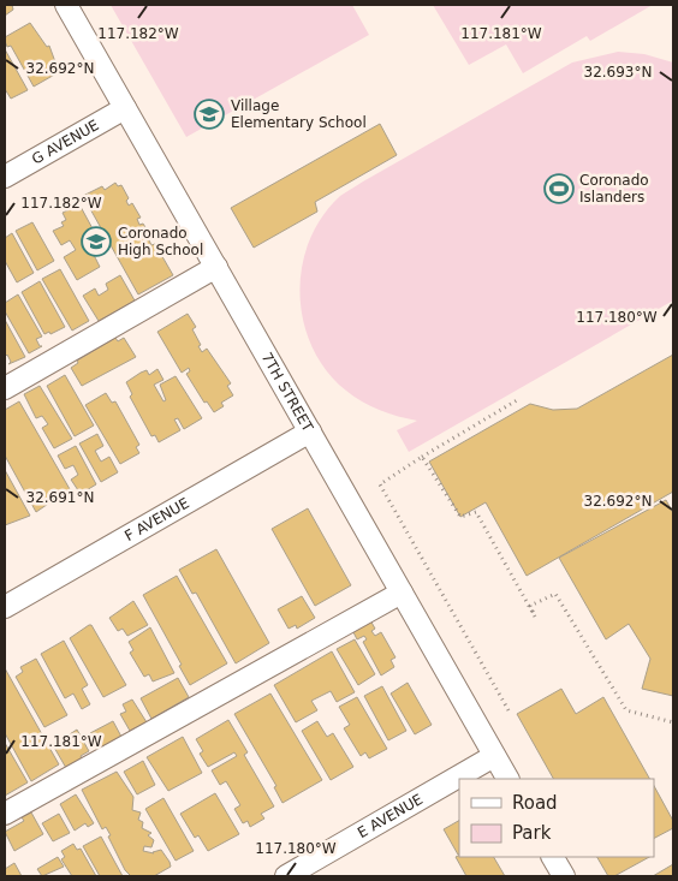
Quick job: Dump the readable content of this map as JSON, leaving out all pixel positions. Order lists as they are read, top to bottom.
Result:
{
  "streets": {
    "street": [
      "G AVENUE",
      "7TH STREET",
      "F AVENUE",
      "E AVENUE"
    ]
  },
  "crossings": [
    ["G AVENUE", "7TH STREET"],
    ["7TH STREET", "F AVENUE"],
    ["7TH STREET", "E AVENUE"]
  ],
  "places": {
    "school or university": ["Village Elementary School", "Coronado High School"],
    "sports": ["Coronado Islanders"]
  },
  "legend": ["Road", "Park"],
  "coordinates": [
    "117.182°W",
    "117.181°W",
    "32.692°N",
    "32.693°N",
    "117.180°W",
    "32.691°N"
  ]
}
